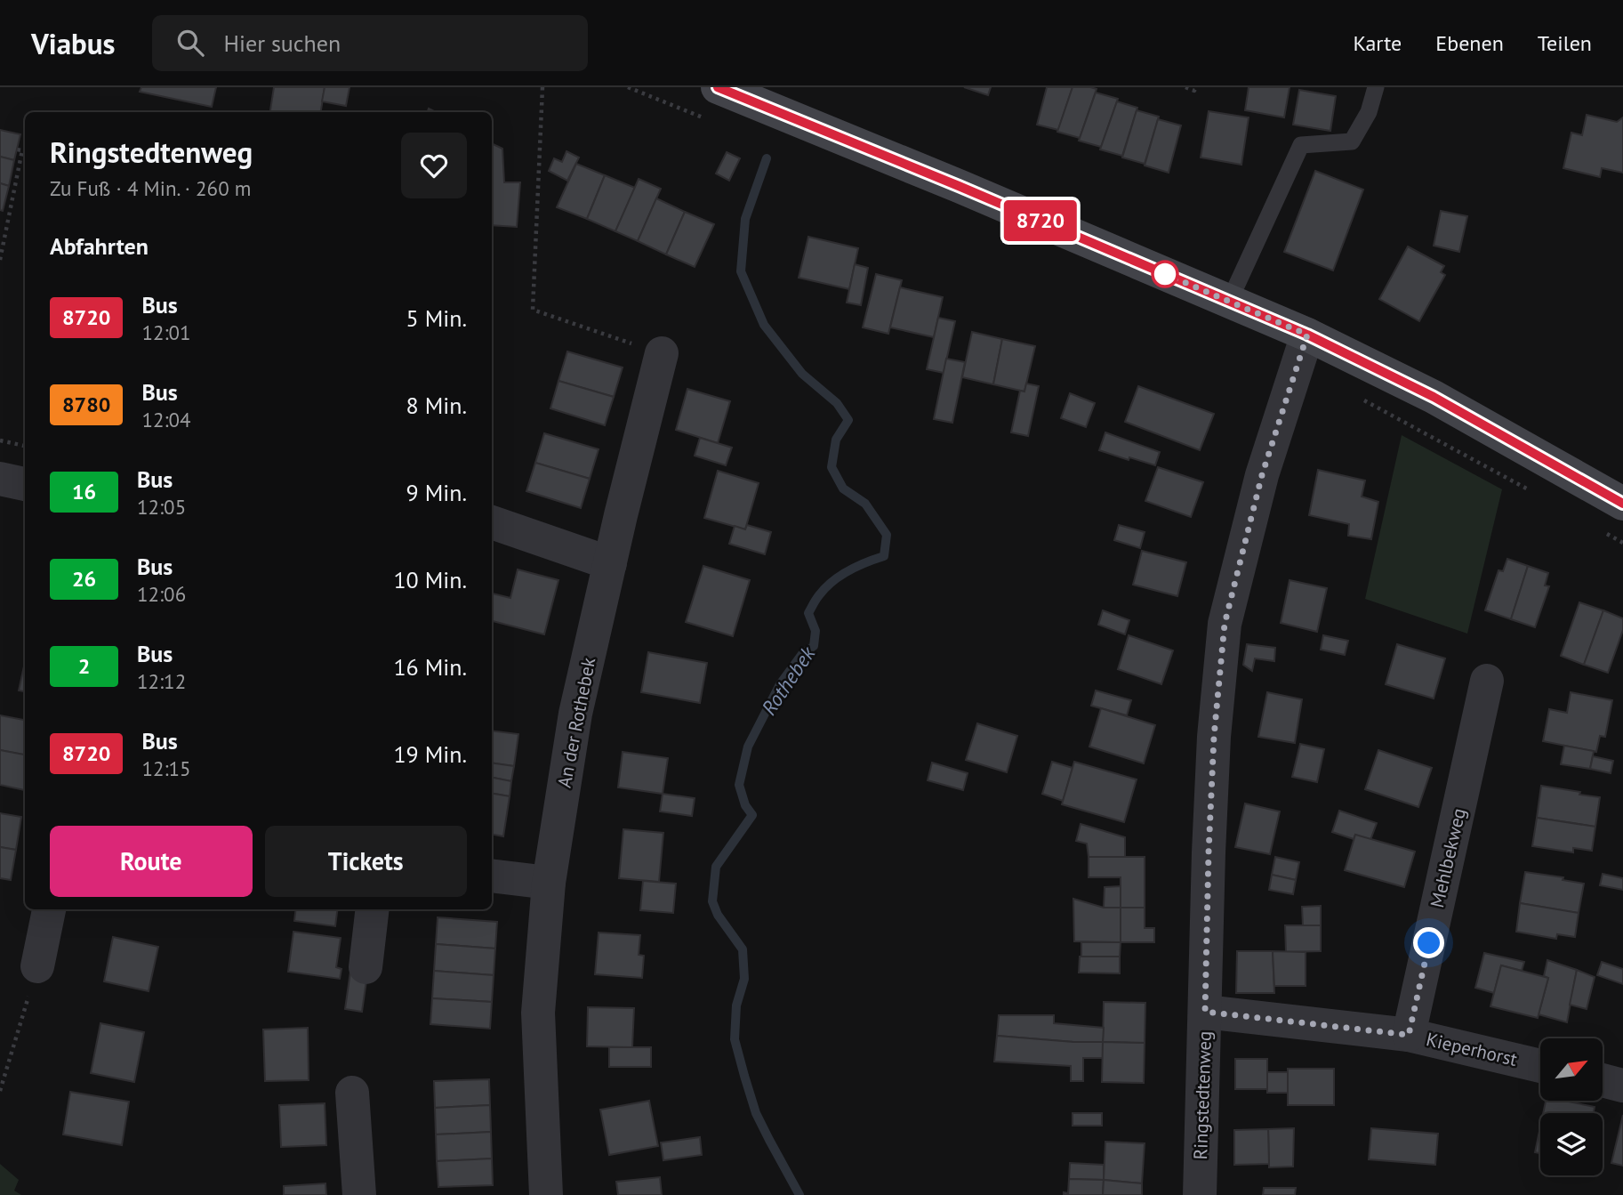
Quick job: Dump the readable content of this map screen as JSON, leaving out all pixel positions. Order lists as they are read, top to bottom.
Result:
{
  "streets": {
    "street": [
      "An der Rothebek",
      "Mehlbekweg",
      "Kieperhorst",
      "Ringstedtenweg"
    ]
  },
  "crossings": [
    ["Mehlbekweg", "Kieperhorst"],
    ["Kieperhorst", "Ringstedtenweg"]
  ],
  "water": ["Rothebek"],
  "lines": ["bus line 8720"],
  "north": "top right",
  "page": {
    "header": "Viabus",
    "search": "Hier suchen",
    "nav": ["Karte", "Ebenen", "Teilen"],
    "on_map": "8720",
    "heading": [
      ["Ringstedtenweg", "Zu Fuß · 4 Min. · 260 m"],
      "Abfahrten"
    ],
    "list": [
      {
        "mark": "8720",
        "name": "Bus",
        "note": "12:01",
        "value": "5 Min."
      },
      {
        "mark": "8780",
        "name": "Bus",
        "note": "12:04",
        "value": "8 Min."
      },
      {
        "mark": "16",
        "name": "Bus",
        "note": "12:05",
        "value": "9 Min."
      },
      {
        "mark": "26",
        "name": "Bus",
        "note": "12:06",
        "value": "10 Min."
      },
      {
        "mark": "2",
        "name": "Bus",
        "note": "12:12",
        "value": "16 Min."
      },
      {
        "mark": "8720",
        "name": "Bus",
        "note": "12:15",
        "value": "19 Min."
      }
    ],
    "buttons": ["Route", "Tickets"]
  }
}
